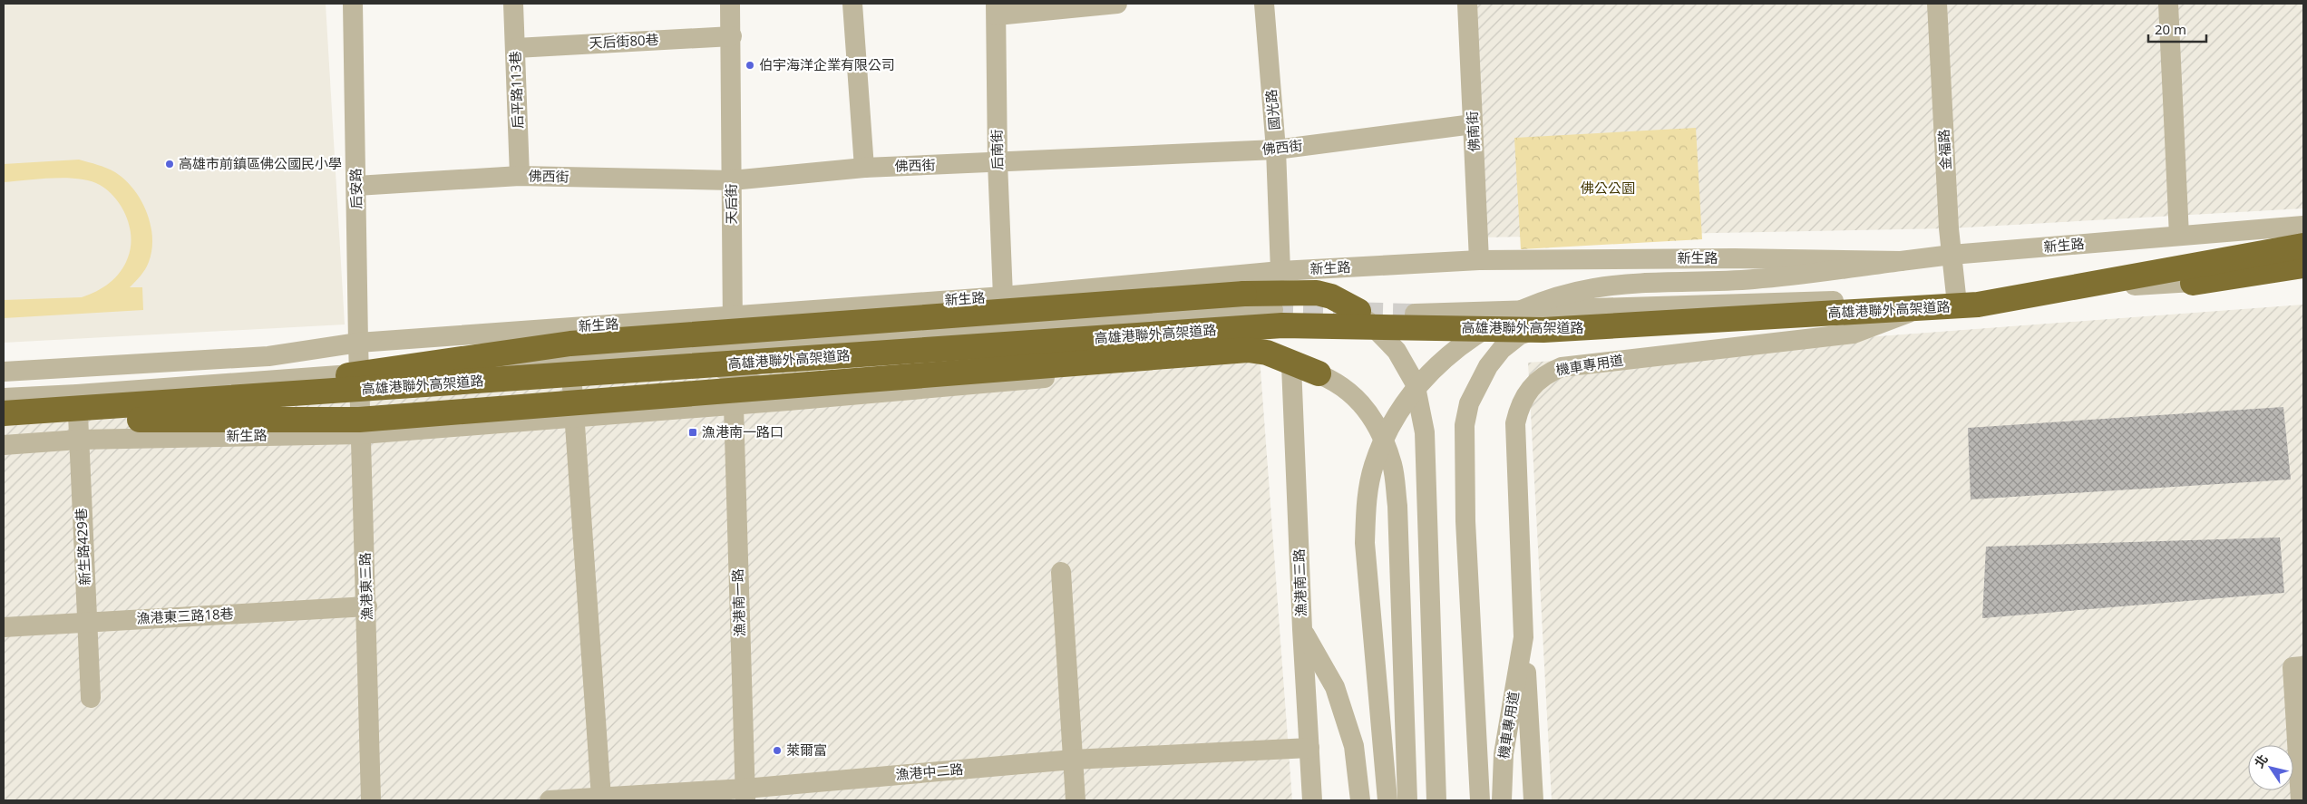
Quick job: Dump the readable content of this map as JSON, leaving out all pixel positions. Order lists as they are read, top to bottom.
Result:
{
  "streets": {
    "highway": ["高雄港聯外高架道路"],
    "street": [
      "天后街80巷",
      "后平路113巷",
      "國光路",
      "佛南街",
      "佛西街",
      "后南街",
      "金福路",
      "后安路",
      "天后街",
      "新生路",
      "機車專用道",
      "新生路429巷",
      "漁港南三路",
      "漁港東三路",
      "漁港南一路",
      "漁港東三路18巷",
      "漁港中二路"
    ]
  },
  "crossings": [
    ["天后街80巷", "后平路113巷"],
    ["天后街80巷", "天后街"],
    ["后平路113巷", "佛西街"],
    ["國光路", "佛西街"],
    ["國光路", "新生路"],
    ["佛南街", "佛西街"],
    ["佛南街", "新生路"],
    ["佛西街", "后南街"],
    ["佛西街", "后安路"],
    ["佛西街", "天后街"],
    ["后南街", "新生路"],
    ["金福路", "新生路"],
    ["金福路", "機車專用道"],
    ["后安路", "新生路"],
    ["后安路", "漁港東三路"],
    ["天后街", "新生路"],
    ["天后街", "漁港南一路"],
    ["新生路", "新生路429巷"],
    ["新生路", "漁港南三路"],
    ["新生路", "漁港東三路"],
    ["新生路", "漁港南一路"],
    ["新生路429巷", "漁港東三路18巷"],
    ["漁港南三路", "漁港中二路"],
    ["漁港東三路", "漁港東三路18巷"],
    ["漁港南一路", "漁港中二路"]
  ],
  "parks": ["佛公公園"],
  "places": {
    "other": ["伯宇海洋企業有限公司", "高雄市前鎮區佛公國民小學", "萊爾富"],
    "transit": ["漁港南一路口"]
  },
  "scale_bar": "20 m",
  "north": "top left"
}
